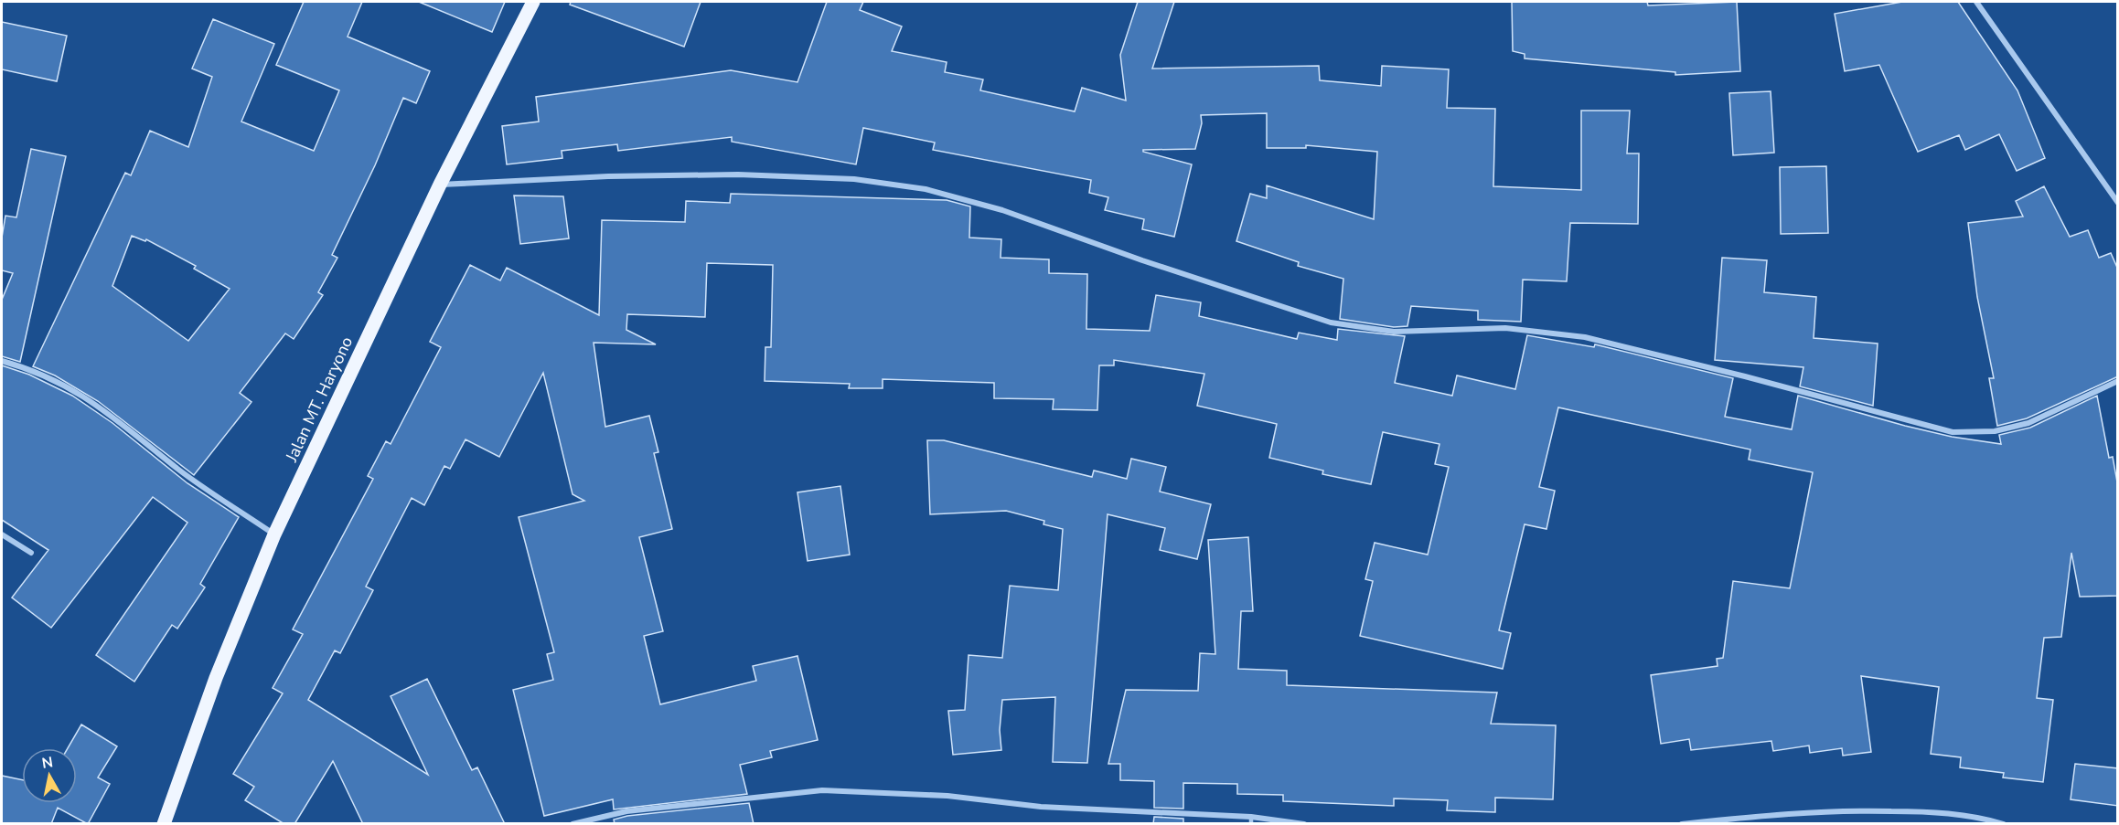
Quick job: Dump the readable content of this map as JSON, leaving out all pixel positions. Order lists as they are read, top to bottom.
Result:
{
  "streets": {
    "main road": ["Jalan MT. Haryono"]
  },
  "north": "top"
}
